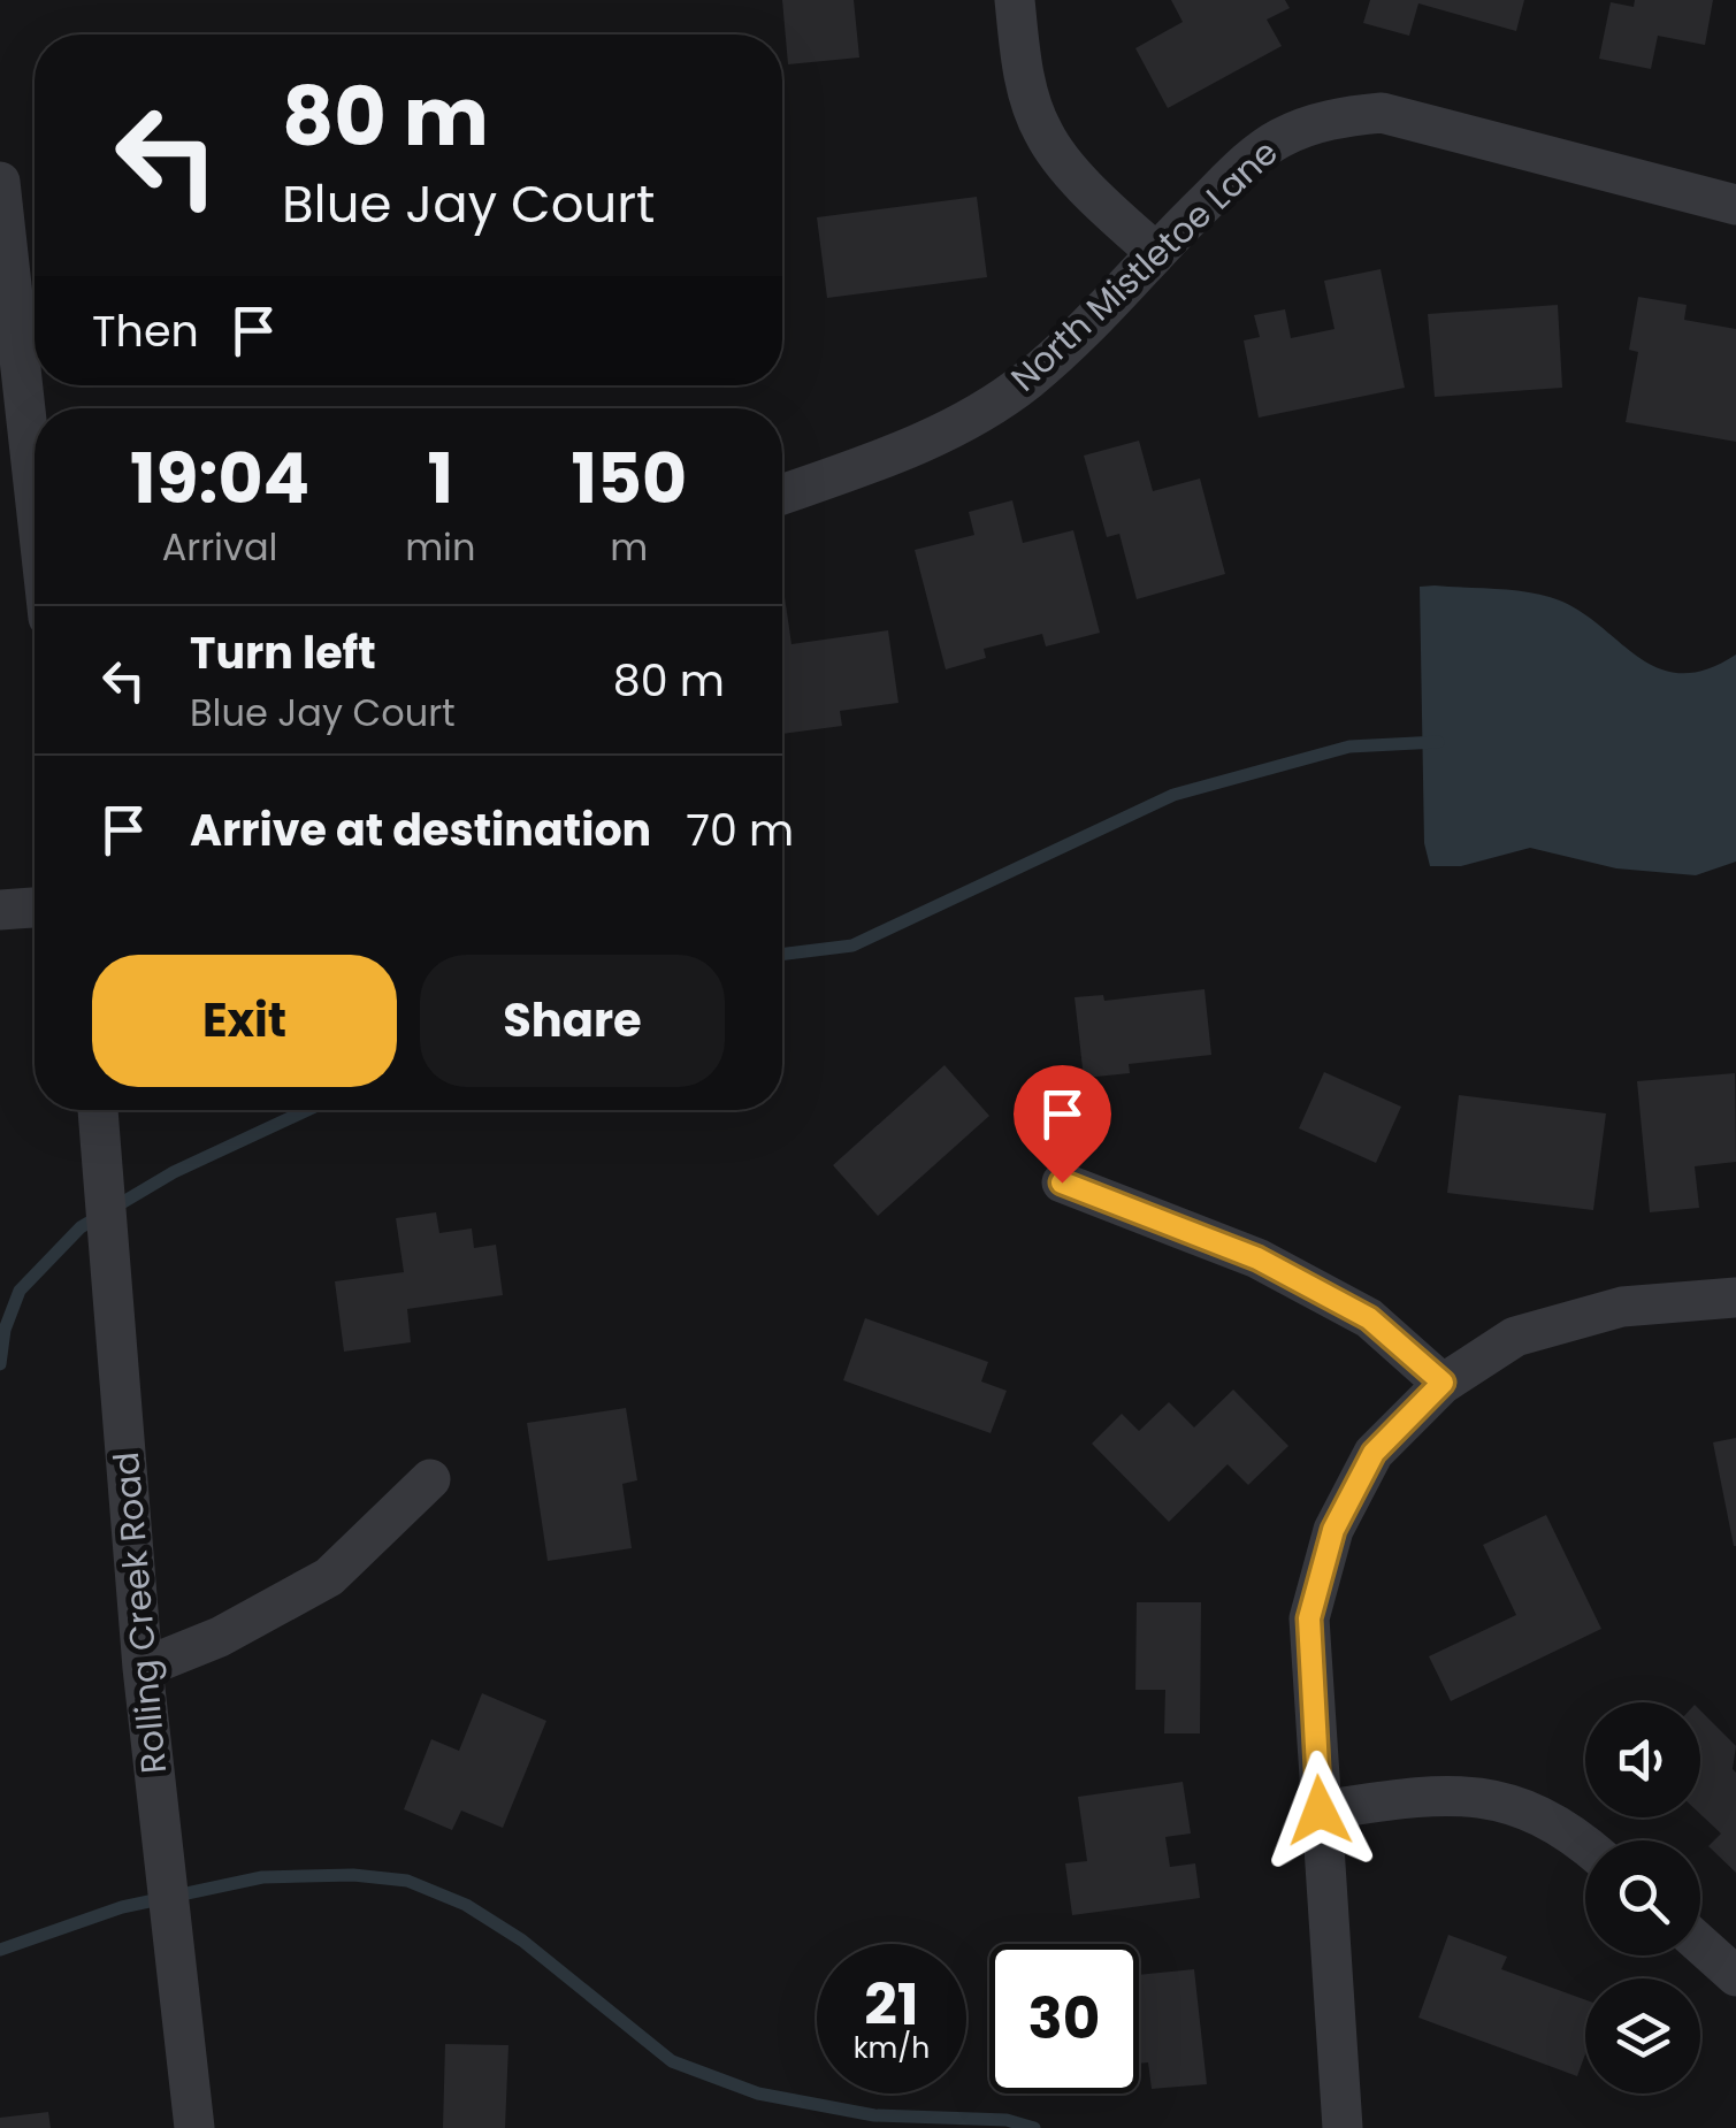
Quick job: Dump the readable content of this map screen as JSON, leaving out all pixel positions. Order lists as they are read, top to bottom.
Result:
{
  "streets": {
    "street": ["North Mistletoe Lane", "Rolling Creek Road"]
  },
  "page": {
    "turn": ["80 m", "Blue Jay Court"],
    "then": "Then",
    "eta": [
      "19:04",
      "Arrival",
      "1",
      "min",
      "150",
      "m"
    ],
    "list": [
      {
        "name": "Turn left",
        "note": "Blue Jay Court",
        "value": "80 m"
      },
      {
        "name": "Arrive at destination",
        "value": "70 m"
      }
    ],
    "buttons": ["Exit", "Share"],
    "speed": "21 km/h",
    "limit": "30"
  }
}
